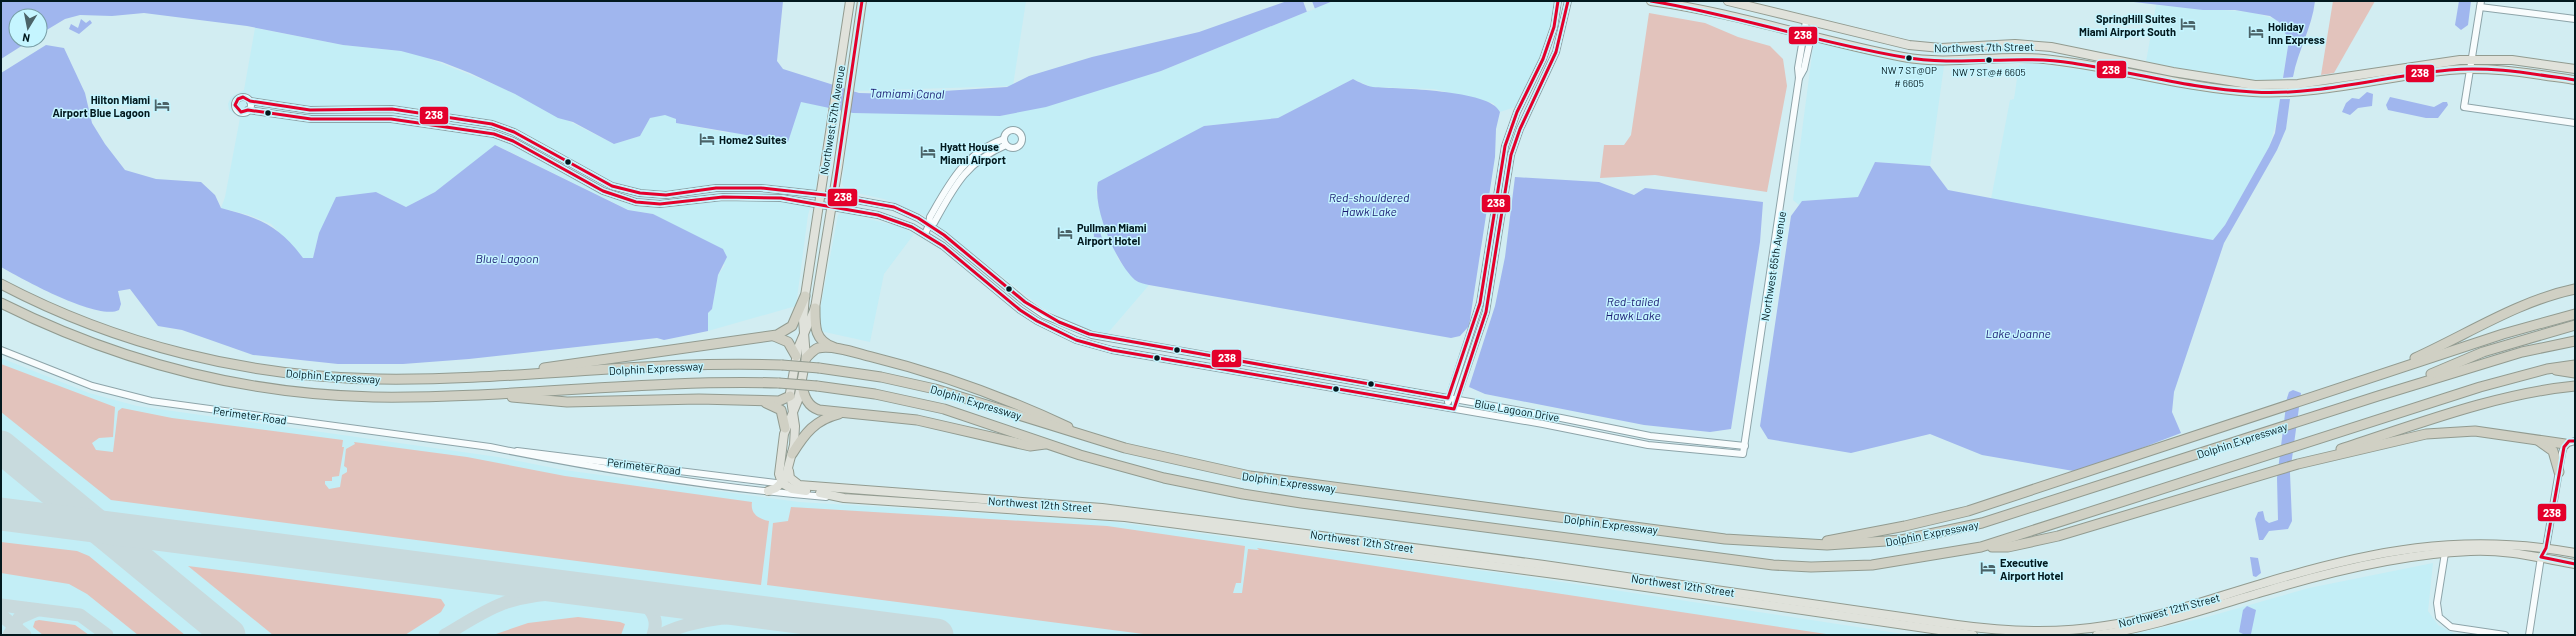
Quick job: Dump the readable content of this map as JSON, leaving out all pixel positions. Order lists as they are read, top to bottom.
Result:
{
  "streets": {
    "highway": ["Dolphin Expressway"],
    "main road": ["Northwest 7th Street", "Northwest 57th Avenue", "Northwest 12th Street"],
    "street": ["Northwest 65th Avenue", "Blue Lagoon Drive", "Perimeter Road"]
  },
  "crossings": [
    ["Northwest 7th Street", "Northwest 65th Avenue"],
    ["Northwest 57th Avenue", "Blue Lagoon Drive"],
    ["Northwest 57th Avenue", "Perimeter Road"],
    ["Northwest 57th Avenue", "Northwest 12th Street"],
    ["Northwest 65th Avenue", "Blue Lagoon Drive"],
    ["Perimeter Road", "Northwest 12th Street"]
  ],
  "water": [
    "Tamiami Canal",
    "Red-shouldered Hawk Lake",
    "Blue Lagoon",
    "Red-tailed Hawk Lake",
    "Lake Joanne"
  ],
  "places": {
    "hotel": [
      "SpringHill Suites Miami Airport South",
      "Holiday Inn Express",
      "Hilton Miami Airport Blue Lagoon",
      "Home2 Suites",
      "Hyatt House Miami Airport",
      "Pullman Miami Airport Hotel",
      "Executive Airport Hotel"
    ],
    "other": ["NW 7 ST@OP # 6605", "NW 7 ST@# 6605"]
  },
  "lines": ["transit line 238"],
  "north": "bottom"
}
